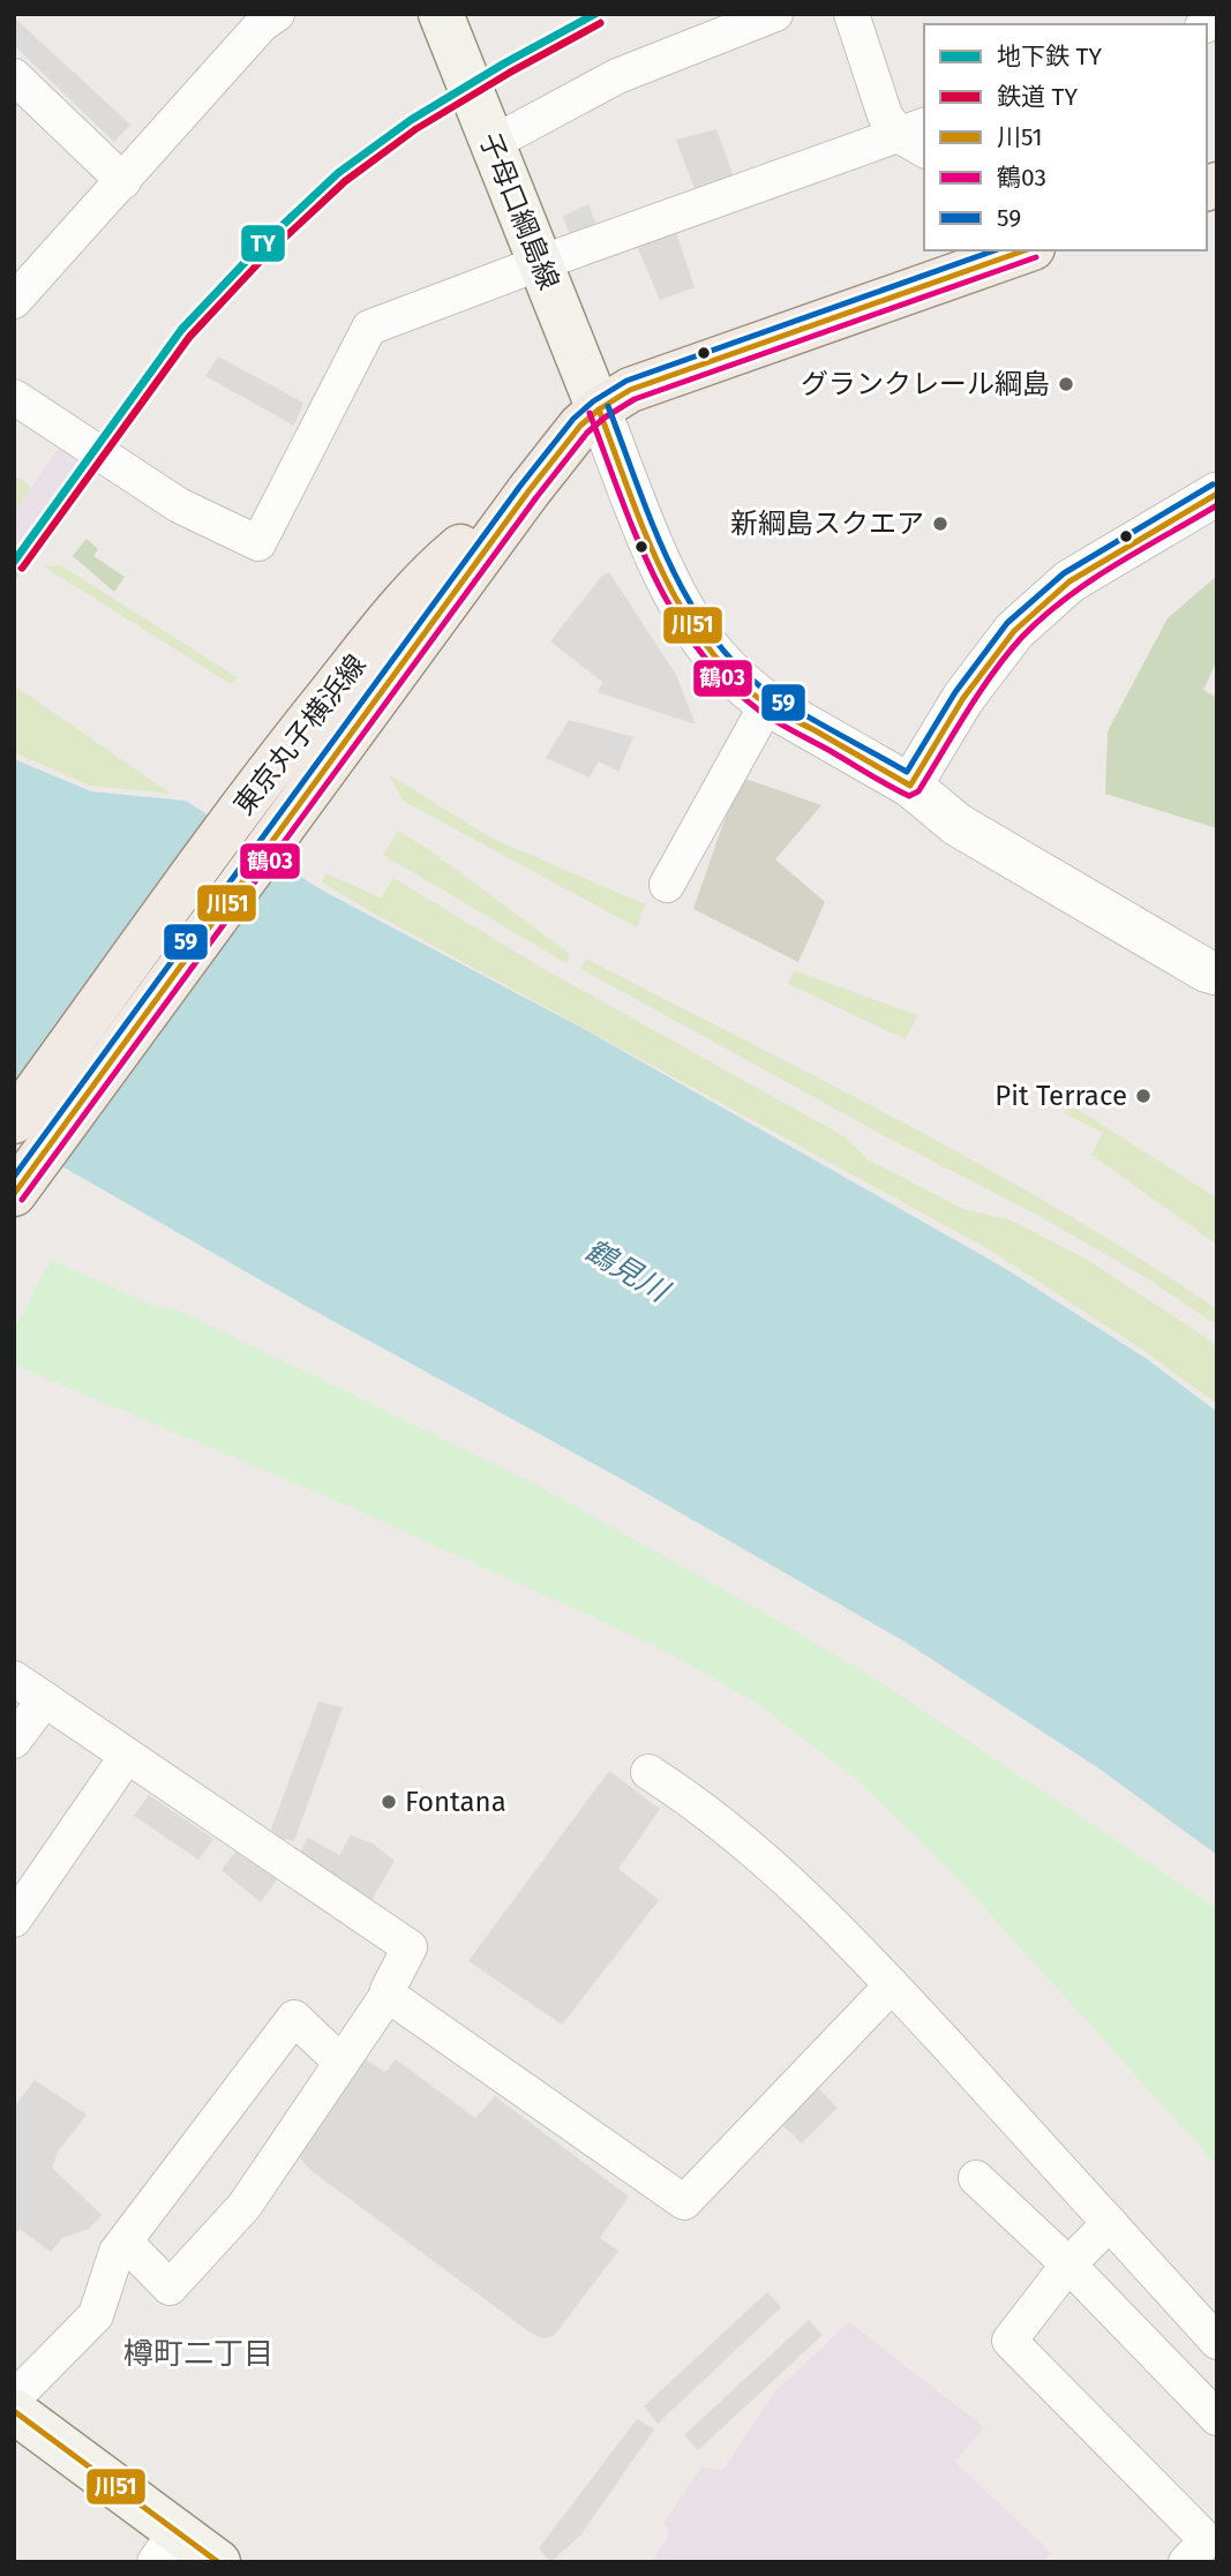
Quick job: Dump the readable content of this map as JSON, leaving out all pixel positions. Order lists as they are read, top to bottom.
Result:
{
  "streets": {
    "main road": ["子母口綱島線", "東京丸子横浜線"]
  },
  "crossings": [
    ["子母口綱島線", "東京丸子横浜線"]
  ],
  "districts": ["樽町二丁目"],
  "water": ["鶴見川"],
  "places": [
    "グランクレール綱島",
    "新綱島スクエア",
    "Pit Terrace",
    "Fontana"
  ],
  "lines": [
    "metro line TY",
    "rail line TY",
    "transit line 川51",
    "transit line 59",
    "transit line 鶴03"
  ],
  "legend": [
    "地下鉄 TY",
    "鉄道 TY",
    "川51",
    "鶴03",
    "59"
  ]
}
